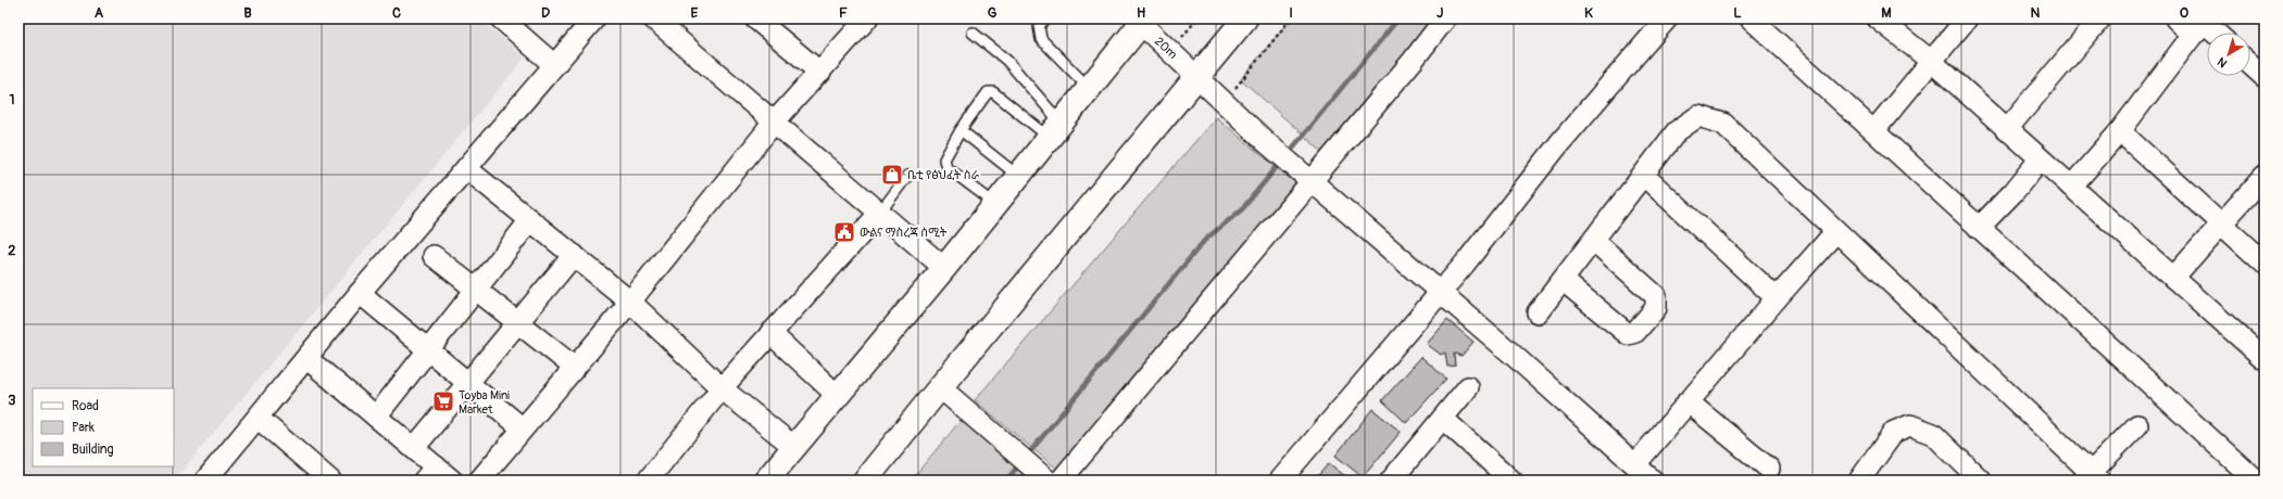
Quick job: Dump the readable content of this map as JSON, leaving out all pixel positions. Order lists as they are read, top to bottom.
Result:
{
  "streets": {
    "street": ["20m"]
  },
  "places": {
    "shop": ["ቤቲ የፅህፈት ስራ"],
    "public building": ["ውልና ማስረጃ ሰሚት"],
    "supermarket": ["Toyba Mini Market"]
  },
  "legend": ["Road", "Park", "Building"],
  "north": "bottom left",
  "grid": {
    "columns": [
      "A",
      "B",
      "C",
      "D",
      "E",
      "F",
      "G",
      "H",
      "I",
      "J",
      "K",
      "L",
      "M",
      "N",
      "O"
    ],
    "rows": ["1", "2", "3"]
  }
}
